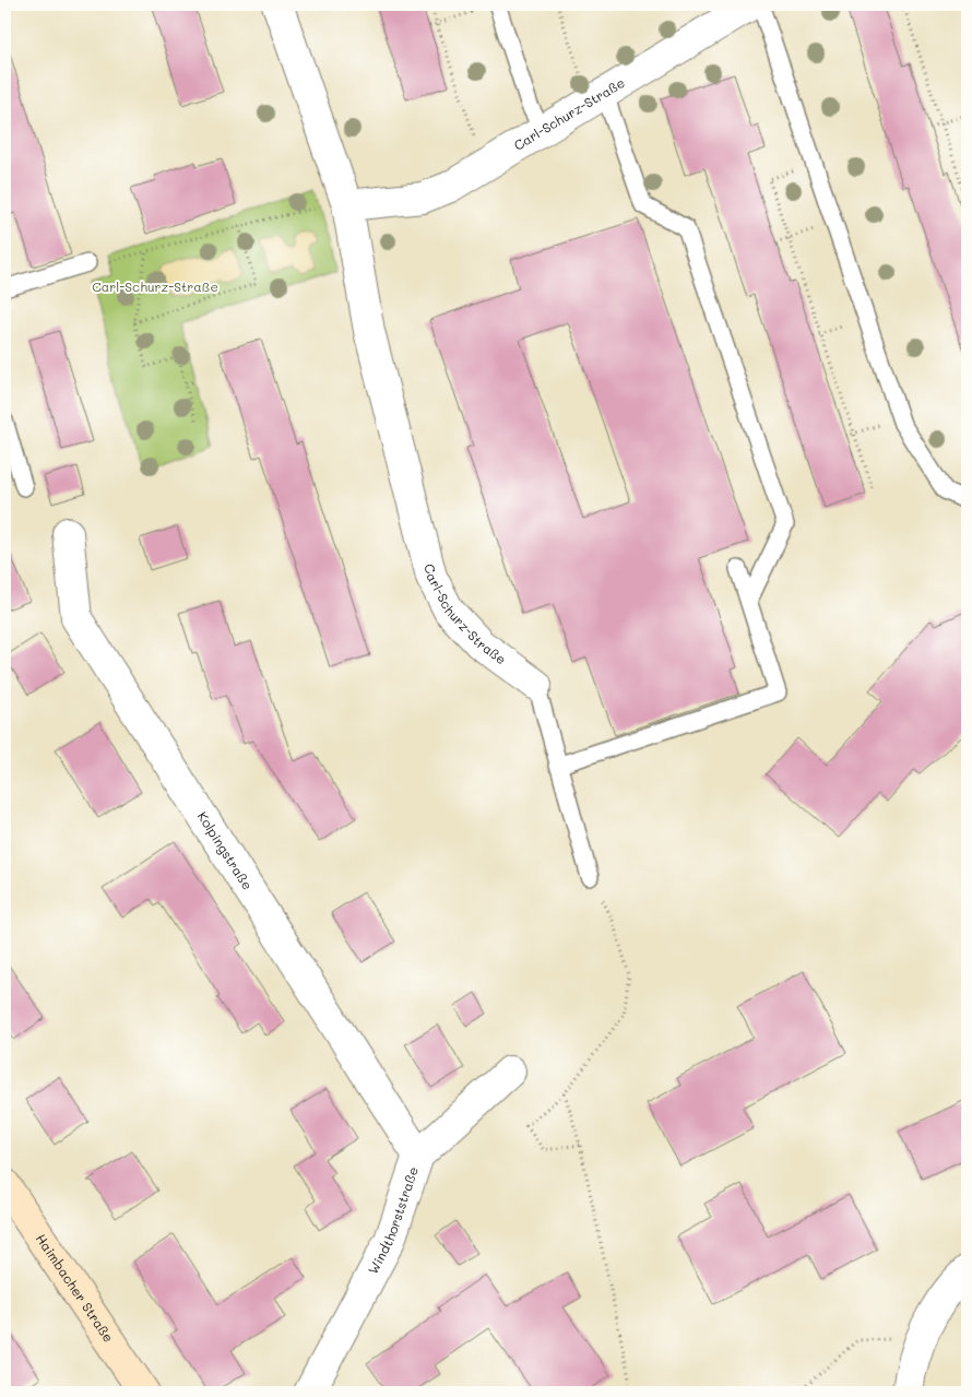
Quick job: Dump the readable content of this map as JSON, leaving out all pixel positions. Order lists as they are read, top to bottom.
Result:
{
  "streets": {
    "main road": ["Haimbacher Straße"],
    "street": ["Carl-Schurz-Straße", "Kolpingstraße", "Windthorststraße"]
  },
  "crossings": [
    ["Kolpingstraße", "Windthorststraße"]
  ],
  "parks": ["Carl-Schurz-Straße"]
}
